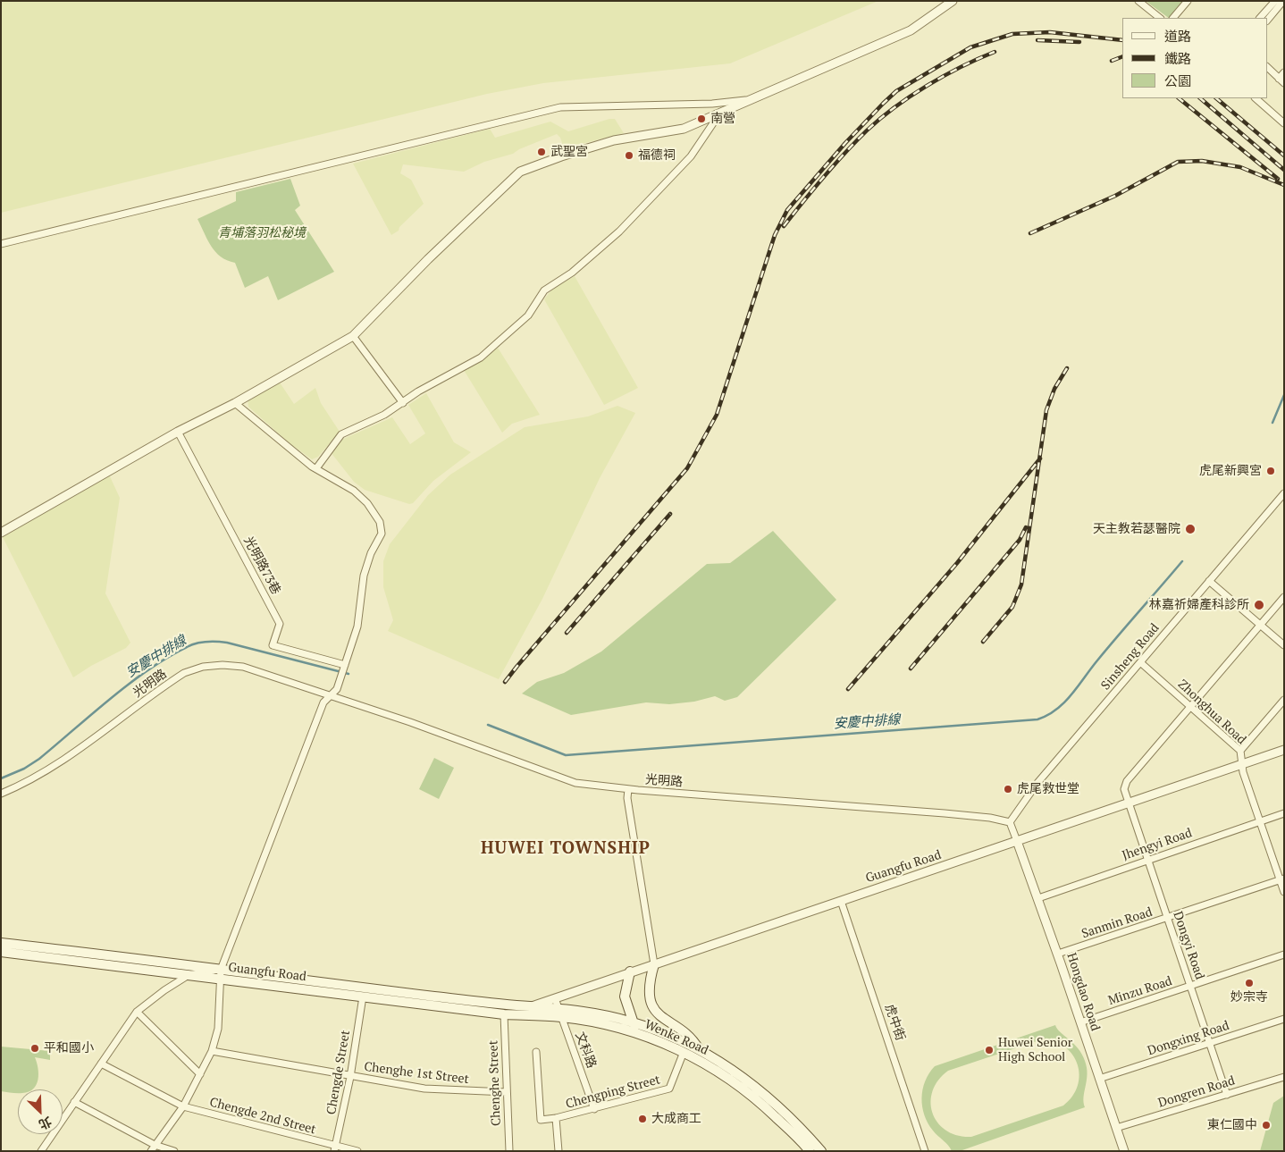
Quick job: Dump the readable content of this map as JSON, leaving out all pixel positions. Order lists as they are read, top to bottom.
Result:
{
  "streets": {
    "main road": ["Guangfu Road", "Wenke Road"],
    "street": [
      "光明路73巷",
      "Sinsheng Road",
      "光明路",
      "Zhonghua Road",
      "Jhengyi Road",
      "Sanmin Road",
      "Dongyi Road",
      "Minzu Road",
      "Hongdao Road",
      "虎中街",
      "Dongxing Road",
      "文科路",
      "Chengde Street",
      "Chenghe 1st Street",
      "Chenghe Street",
      "Chengping Street",
      "Dongren Road",
      "Chengde 2nd Street"
    ]
  },
  "crossings": [
    ["Sinsheng Road", "光明路"],
    ["Sinsheng Road", "Zhonghua Road"],
    ["Zhonghua Road", "Jhengyi Road"],
    ["Zhonghua Road", "Guangfu Road"],
    ["Zhonghua Road", "Sanmin Road"],
    ["Zhonghua Road", "Dongyi Road"],
    ["Jhengyi Road", "Dongyi Road"],
    ["Jhengyi Road", "Hongdao Road"],
    ["Guangfu Road", "Dongyi Road"],
    ["Guangfu Road", "Hongdao Road"],
    ["Guangfu Road", "虎中街"],
    ["Guangfu Road", "Wenke Road"],
    ["Guangfu Road", "文科路"],
    ["Guangfu Road", "Chengde Street"],
    ["Guangfu Road", "Chenghe Street"],
    ["Sanmin Road", "Dongyi Road"],
    ["Sanmin Road", "Hongdao Road"],
    ["Dongyi Road", "Minzu Road"],
    ["Dongyi Road", "Dongxing Road"],
    ["Dongyi Road", "Dongren Road"],
    ["Minzu Road", "Hongdao Road"],
    ["Hongdao Road", "Dongxing Road"],
    ["Hongdao Road", "Dongren Road"],
    ["Wenke Road", "文科路"],
    ["Wenke Road", "Chenghe Street"],
    ["Wenke Road", "Chengping Street"],
    ["文科路", "Chengping Street"],
    ["Chengde Street", "Chenghe 1st Street"],
    ["Chengde Street", "Chengde 2nd Street"],
    ["Chenghe 1st Street", "Chenghe Street"]
  ],
  "districts": ["HUWEI TOWNSHIP"],
  "water": ["安慶中排線"],
  "parks": ["青埔落羽松秘境"],
  "places": [
    "南營",
    "武聖宮",
    "福德祠",
    "虎尾新興宮",
    "天主教若瑟醫院",
    "林嘉祈婦產科診所",
    "虎尾救世堂",
    "妙宗寺",
    "平和國小",
    "Huwei Senior High School",
    "大成商工",
    "東仁國中"
  ],
  "legend": ["道路", "鐵路", "公園"],
  "north": "bottom right"
}
